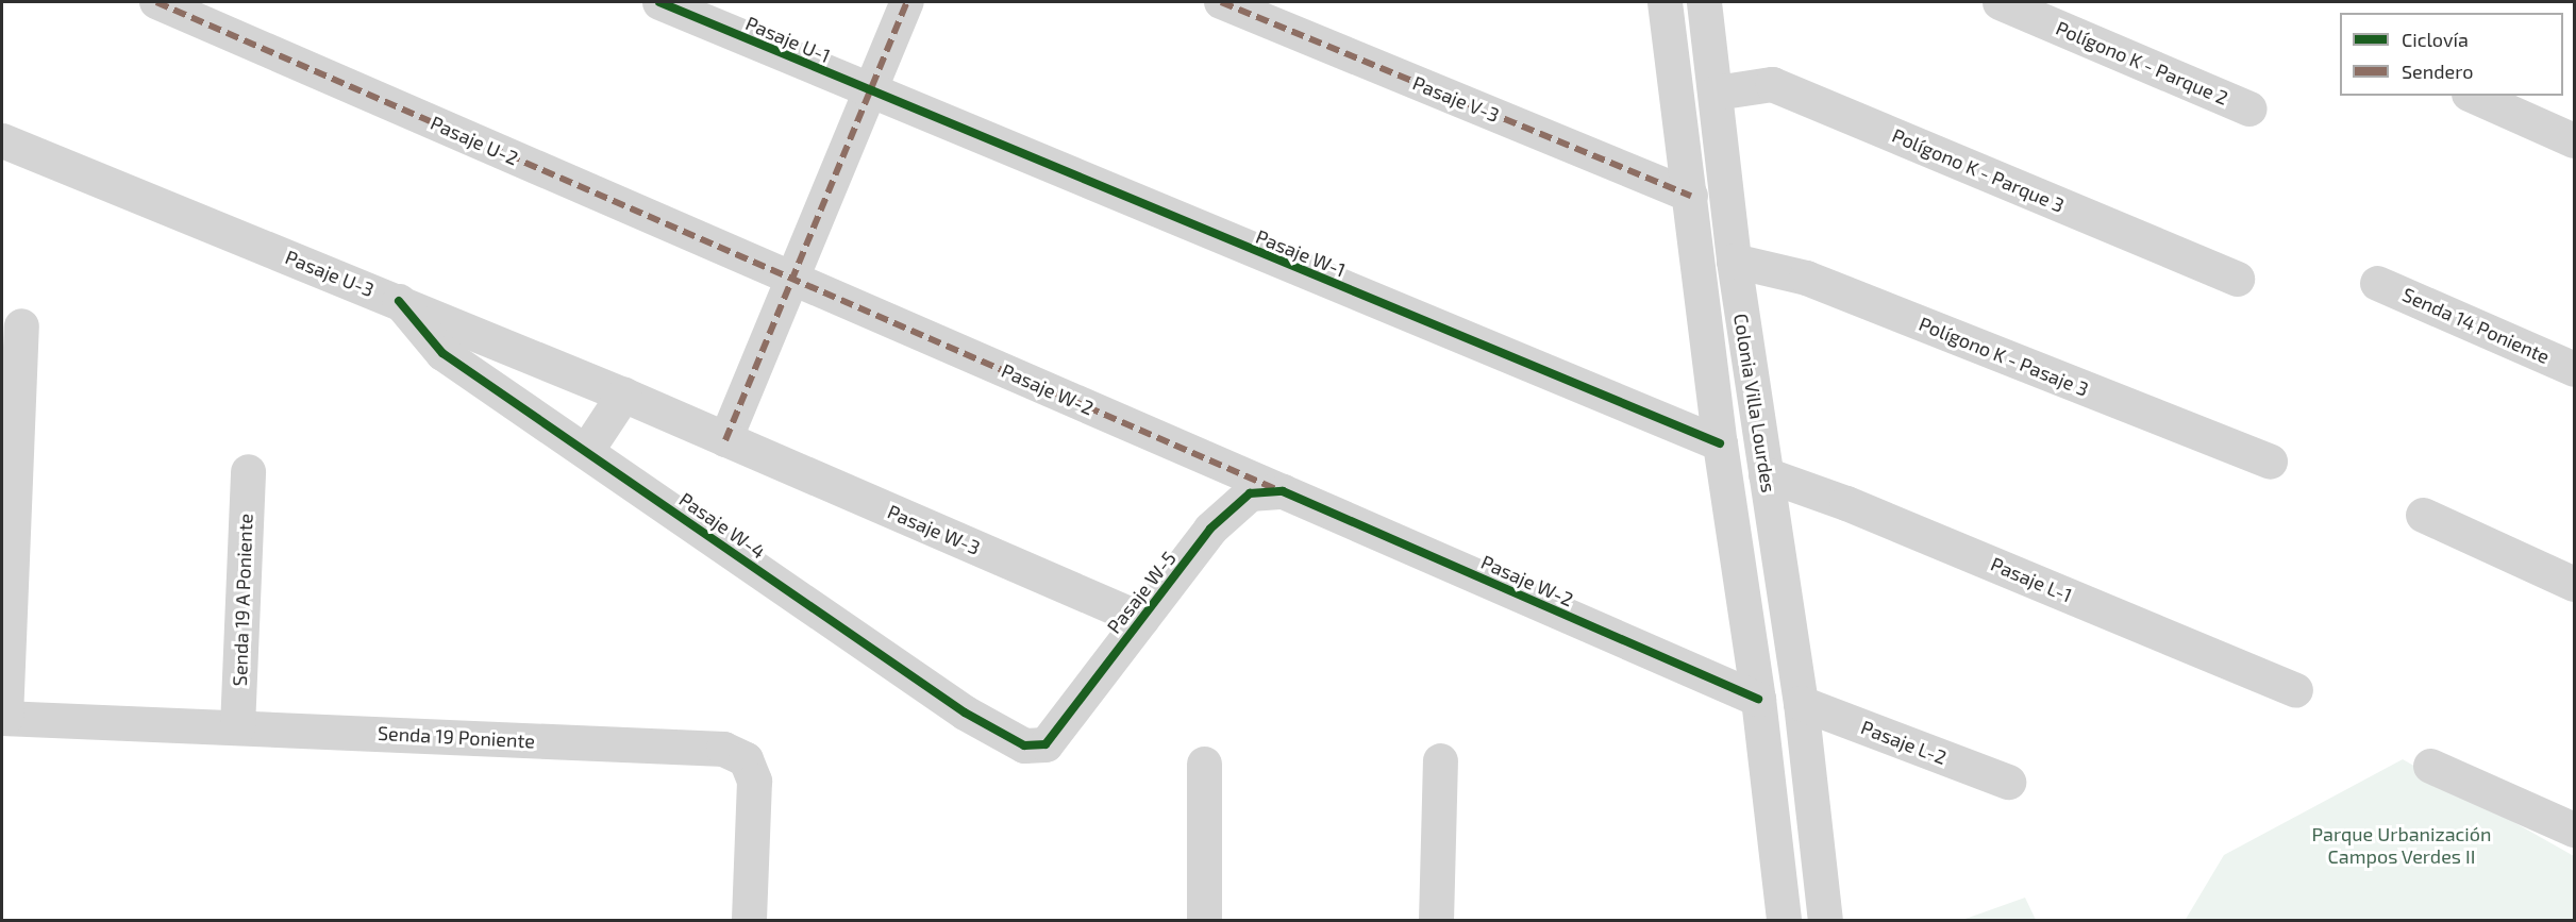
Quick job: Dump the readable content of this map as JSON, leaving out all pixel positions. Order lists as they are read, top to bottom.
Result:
{
  "streets": {
    "street": [
      "Pasaje U-1",
      "Polígono K - Parque 2",
      "Pasaje V-3",
      "Pasaje U-2",
      "Polígono K - Parque 3",
      "Pasaje W-1",
      "Pasaje U-3",
      "Senda 14 Poniente",
      "Polígono K - Pasaje 3",
      "Pasaje W-2",
      "Colonia Villa Lourdes",
      "Pasaje W-4",
      "Pasaje W-3",
      "Pasaje L-1",
      "Pasaje W-5",
      "Senda 19 A Poniente",
      "Senda 19 Poniente",
      "Pasaje L-2"
    ]
  },
  "crossings": [
    ["Pasaje U-1", "Pasaje W-1"],
    ["Pasaje V-3", "Colonia Villa Lourdes"],
    ["Pasaje U-2", "Pasaje W-2"],
    ["Polígono K - Parque 3", "Colonia Villa Lourdes"],
    ["Pasaje W-1", "Colonia Villa Lourdes"],
    ["Pasaje U-3", "Pasaje W-4"],
    ["Pasaje U-3", "Pasaje W-3"],
    ["Polígono K - Pasaje 3", "Colonia Villa Lourdes"],
    ["Pasaje W-2", "Colonia Villa Lourdes"],
    ["Pasaje W-2", "Pasaje W-5"],
    ["Colonia Villa Lourdes", "Pasaje L-1"],
    ["Colonia Villa Lourdes", "Pasaje L-2"],
    ["Pasaje W-4", "Pasaje W-5"],
    ["Pasaje W-3", "Pasaje W-5"],
    ["Senda 19 A Poniente", "Senda 19 Poniente"]
  ],
  "parks": ["Parque Urbanización Campos Verdes II"],
  "legend": ["Ciclovía", "Sendero"]
}
